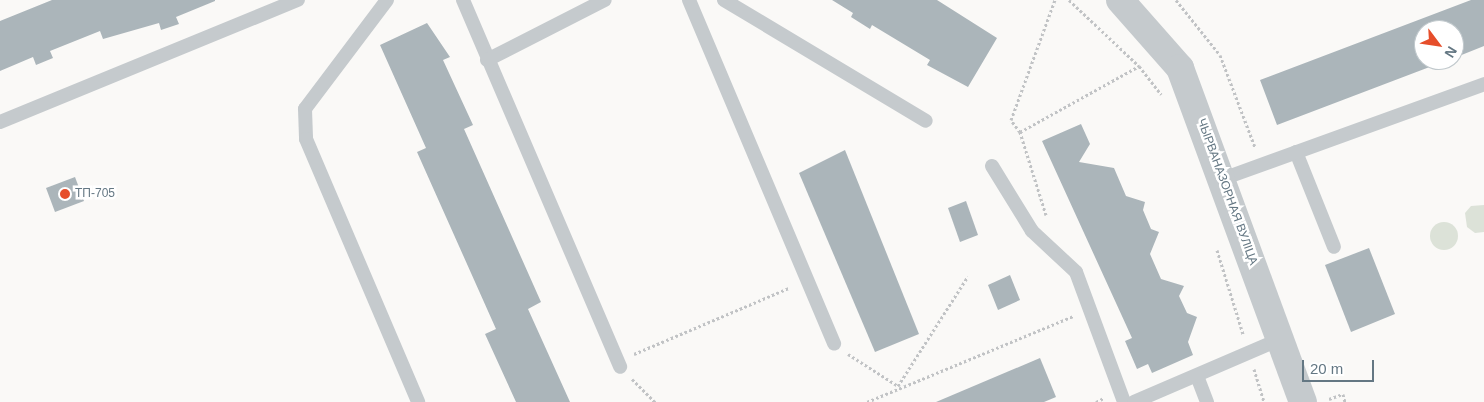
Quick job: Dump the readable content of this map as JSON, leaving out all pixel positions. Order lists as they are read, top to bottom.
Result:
{
  "streets": {
    "street": ["ЧЫРВАНАЗОРНАЯ ВУЛІЦА"]
  },
  "places": ["ТП-705"],
  "scale_bar": "20 m",
  "north": "bottom right"
}
